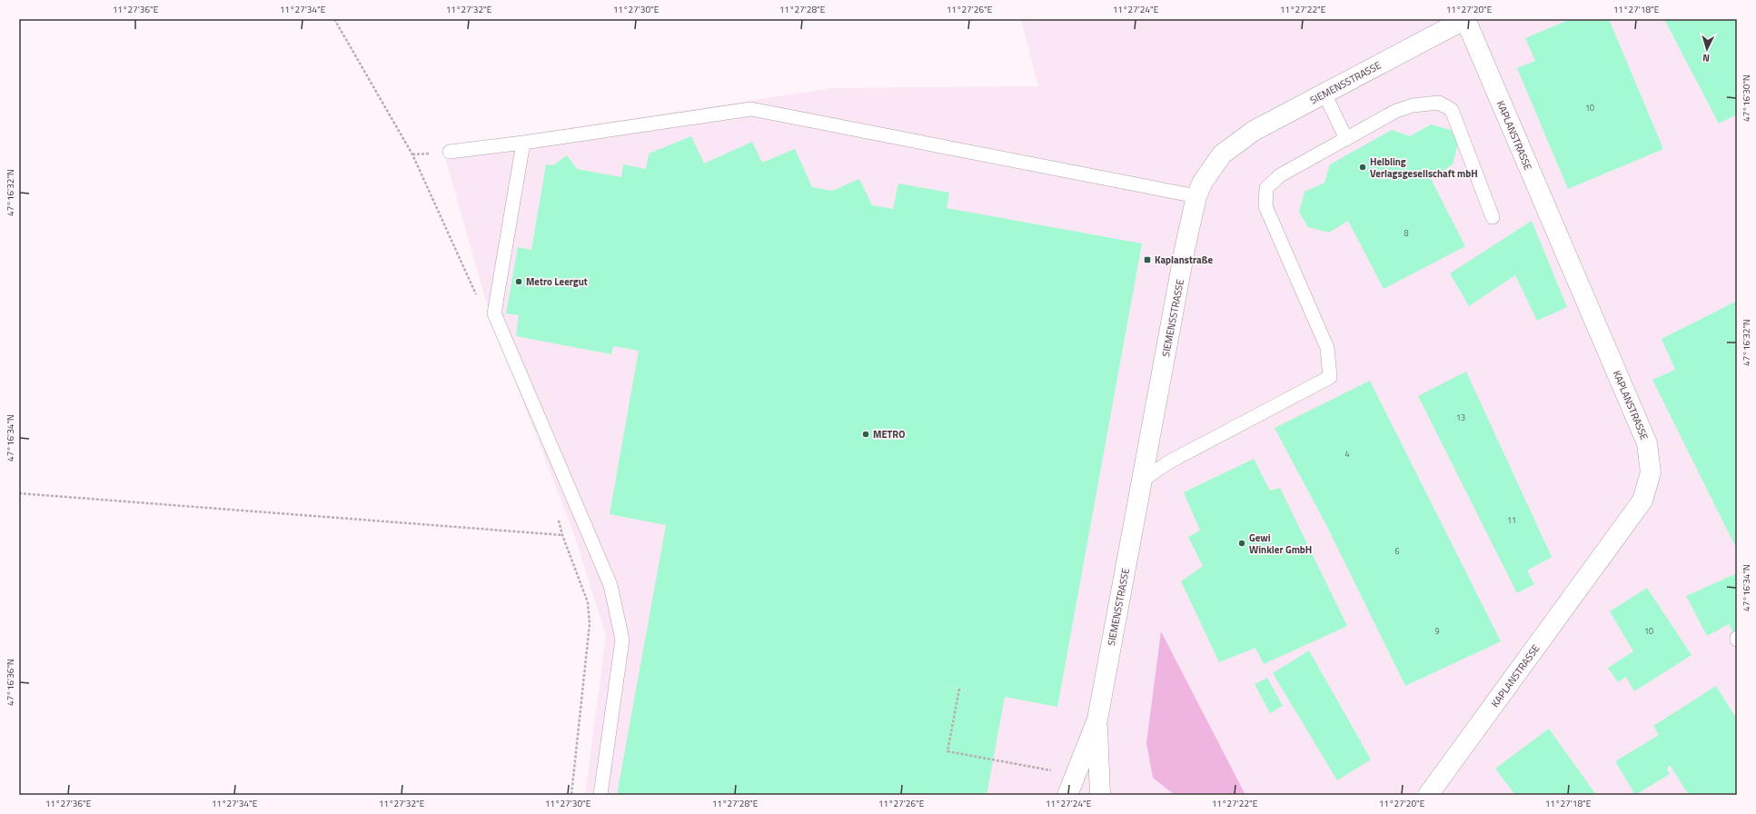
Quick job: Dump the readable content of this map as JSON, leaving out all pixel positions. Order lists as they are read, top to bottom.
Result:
{
  "streets": {
    "street": ["SIEMENSSTRASSE", "KAPLANSTRASSE"]
  },
  "crossings": [
    ["SIEMENSSTRASSE", "KAPLANSTRASSE"]
  ],
  "places": {
    "other": [
      "Helbling Verlagsgesellschaft mbH",
      "Metro Leergut",
      "METRO",
      "Gewi Winkler GmbH"
    ],
    "transit": ["Kaplanstraße"]
  },
  "house_numbers": [
    "10",
    "8",
    "13",
    "4",
    "11",
    "6",
    "9",
    "10"
  ],
  "north": "bottom",
  "coordinates": [
    "11°27'36\"E",
    "11°27'34\"E",
    "11°27'32\"E",
    "11°27'30\"E",
    "11°27'28\"E",
    "11°27'26\"E",
    "11°27'24\"E",
    "11°27'22\"E",
    "11°27'20\"E",
    "11°27'18\"E",
    "47°16'30\"N",
    "47°16'32\"N",
    "47°16'34\"N",
    "47°16'36\"N"
  ]
}
